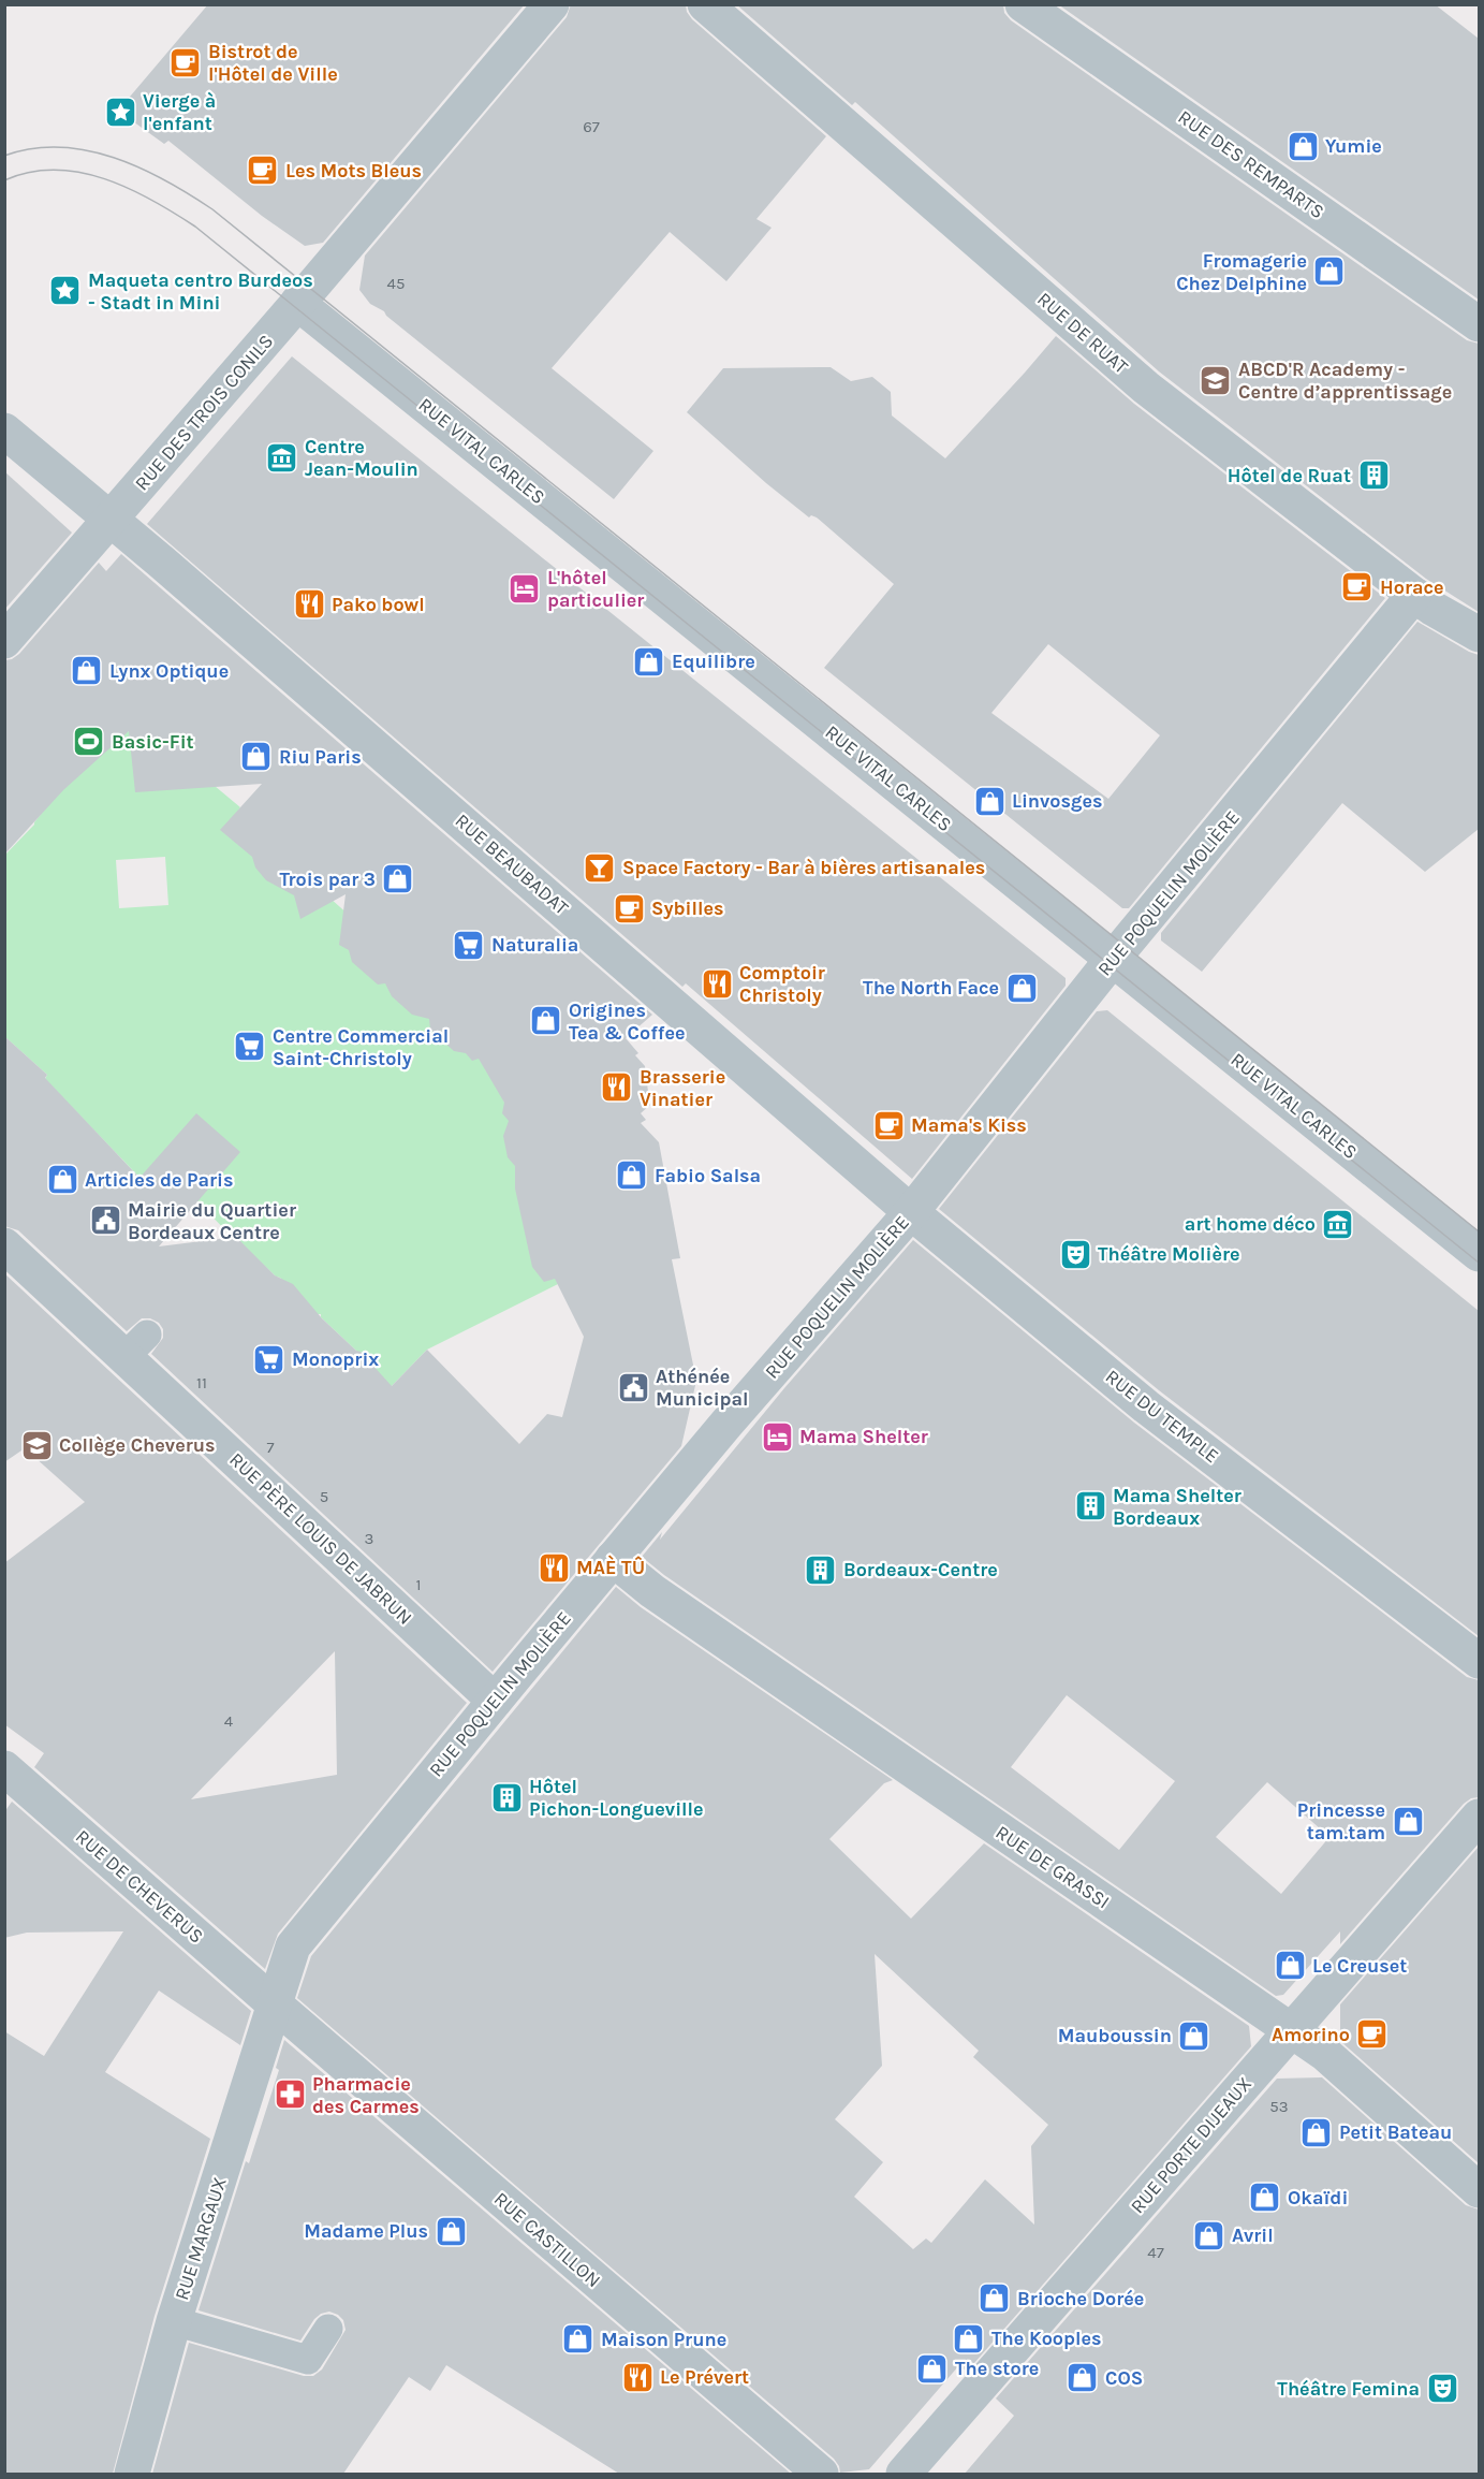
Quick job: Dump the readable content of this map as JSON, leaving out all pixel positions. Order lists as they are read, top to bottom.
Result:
{
  "streets": {
    "street": [
      "RUE DES REMPARTS",
      "RUE DE RUAT",
      "RUE DES TROIS CONILS",
      "RUE VITAL CARLES",
      "RUE BEAUBADAT",
      "RUE POQUELIN MOLIÈRE",
      "RUE DU TEMPLE",
      "RUE PÈRE LOUIS DE JABRUN",
      "RUE DE GRASSI",
      "RUE DE CHEVERUS",
      "RUE PORTE DIJEAUX",
      "RUE MARGAUX",
      "RUE CASTILLON"
    ]
  },
  "crossings": [
    ["RUE DE RUAT", "RUE POQUELIN MOLIÈRE"],
    ["RUE DES TROIS CONILS", "RUE VITAL CARLES"],
    ["RUE DES TROIS CONILS", "RUE BEAUBADAT"],
    ["RUE VITAL CARLES", "RUE POQUELIN MOLIÈRE"],
    ["RUE BEAUBADAT", "RUE POQUELIN MOLIÈRE"],
    ["RUE BEAUBADAT", "RUE DU TEMPLE"],
    ["RUE POQUELIN MOLIÈRE", "RUE DU TEMPLE"],
    ["RUE POQUELIN MOLIÈRE", "RUE PÈRE LOUIS DE JABRUN"],
    ["RUE POQUELIN MOLIÈRE", "RUE DE GRASSI"],
    ["RUE POQUELIN MOLIÈRE", "RUE DE CHEVERUS"],
    ["RUE POQUELIN MOLIÈRE", "RUE MARGAUX"],
    ["RUE POQUELIN MOLIÈRE", "RUE CASTILLON"],
    ["RUE DE GRASSI", "RUE PORTE DIJEAUX"],
    ["RUE DE CHEVERUS", "RUE MARGAUX"],
    ["RUE DE CHEVERUS", "RUE CASTILLON"],
    ["RUE MARGAUX", "RUE CASTILLON"]
  ],
  "places": {
    "cafe": [
      "Bistrot de l'Hôtel de Ville",
      "Les Mots Bleus",
      "Horace",
      "Sybilles",
      "Mama's Kiss",
      "Amorino"
    ],
    "place": ["Vierge à l'enfant", "Maqueta centro Burdeos - Stadt in Mini"],
    "shop": [
      "Yumie",
      "Fromagerie Chez Delphine",
      "Equilibre",
      "Lynx Optique",
      "Riu Paris",
      "Linvosges",
      "Trois par 3",
      "The North Face",
      "Origines Tea & Coffee",
      "Fabio Salsa",
      "Articles de Paris",
      "Princesse tam.tam",
      "Le Creuset",
      "Mauboussin",
      "Petit Bateau",
      "Okaïdi",
      "Madame Plus",
      "Avril",
      "Brioche Dorée",
      "The Kooples",
      "Maison Prune",
      "The store",
      "COS"
    ],
    "school or university": ["ABCD'R Academy - Centre d’apprentissage", "Collège Cheverus"],
    "museum": ["Centre Jean-Moulin", "art home déco"],
    "building": [
      "Hôtel de Ruat",
      "Mama Shelter Bordeaux",
      "Bordeaux-Centre",
      "Hôtel Pichon-Longueville"
    ],
    "hotel": ["L'hôtel particulier", "Mama Shelter"],
    "restaurant": [
      "Pako bowl",
      "Comptoir Christoly",
      "Brasserie Vinatier",
      "MAÈ TÛ",
      "Le Prévert"
    ],
    "sports": ["Basic-Fit"],
    "bar": ["Space Factory - Bar à bières artisanales"],
    "supermarket": ["Naturalia", "Centre Commercial Saint-Christoly", "Monoprix"],
    "public building": ["Mairie du Quartier Bordeaux Centre", "Athénée Municipal"],
    "theatre": ["Théâtre Molière", "Théâtre Femina"],
    "pharmacy": ["Pharmacie des Carmes"]
  },
  "house_numbers": [
    "67",
    "45",
    "11",
    "7",
    "5",
    "3",
    "1",
    "4",
    "53",
    "47"
  ]
}
